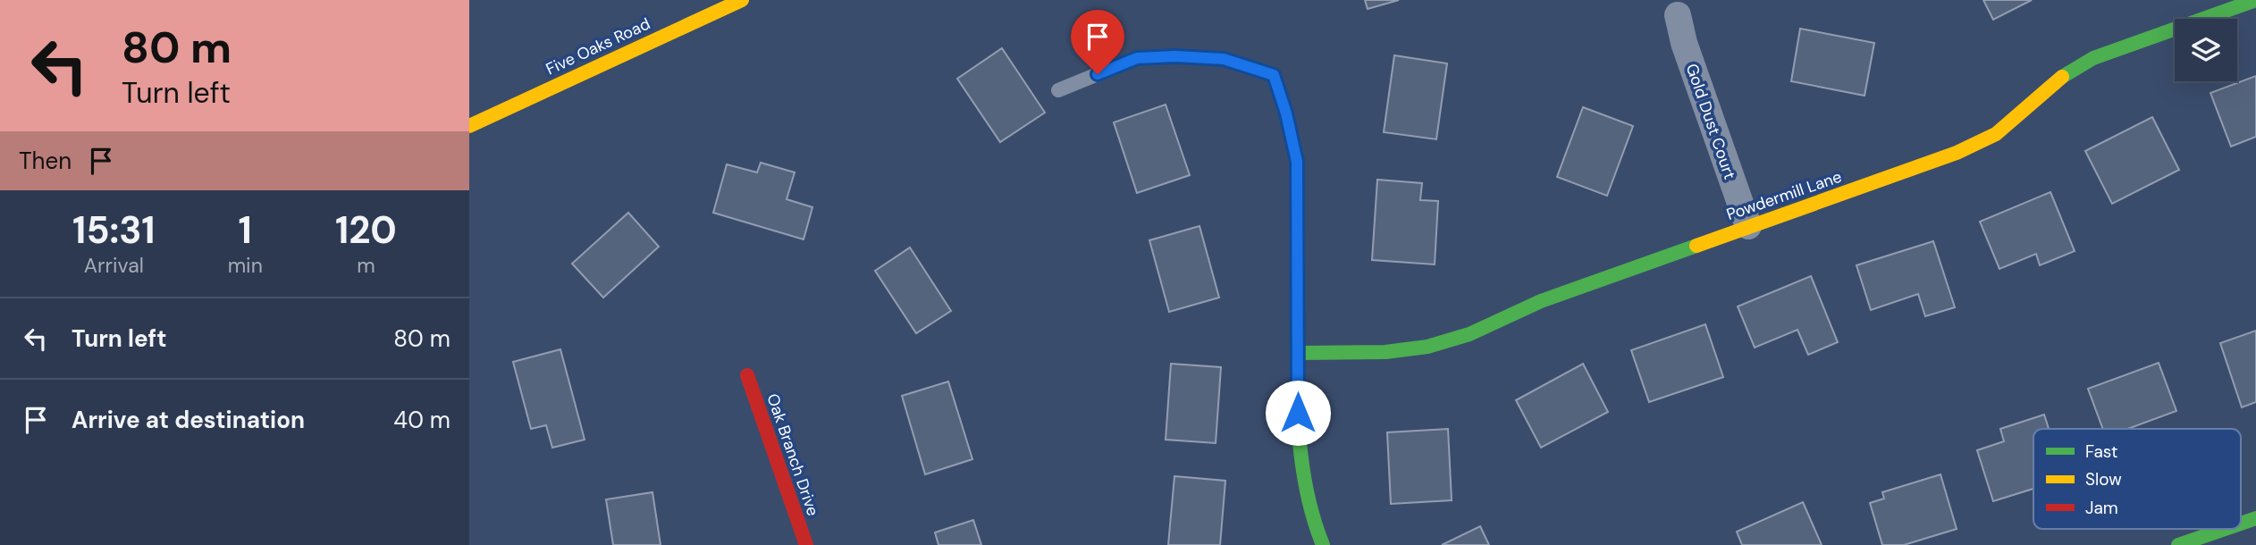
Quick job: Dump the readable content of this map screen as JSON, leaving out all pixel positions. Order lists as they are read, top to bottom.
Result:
{
  "streets": {
    "street": [
      "Five Oaks Road",
      "Gold Dust Court",
      "Powdermill Lane",
      "Oak Branch Drive"
    ]
  },
  "crossings": [
    ["Gold Dust Court", "Powdermill Lane"]
  ],
  "legend": ["Fast", "Slow", "Jam"],
  "page": {
    "turn": ["80 m", "Turn left"],
    "then": "Then",
    "eta": [
      "15:31",
      "Arrival",
      "1",
      "min",
      "120",
      "m"
    ],
    "list": [
      {
        "name": "Turn left",
        "value": "80 m"
      },
      {
        "name": "Arrive at destination",
        "value": "40 m"
      }
    ]
  }
}
